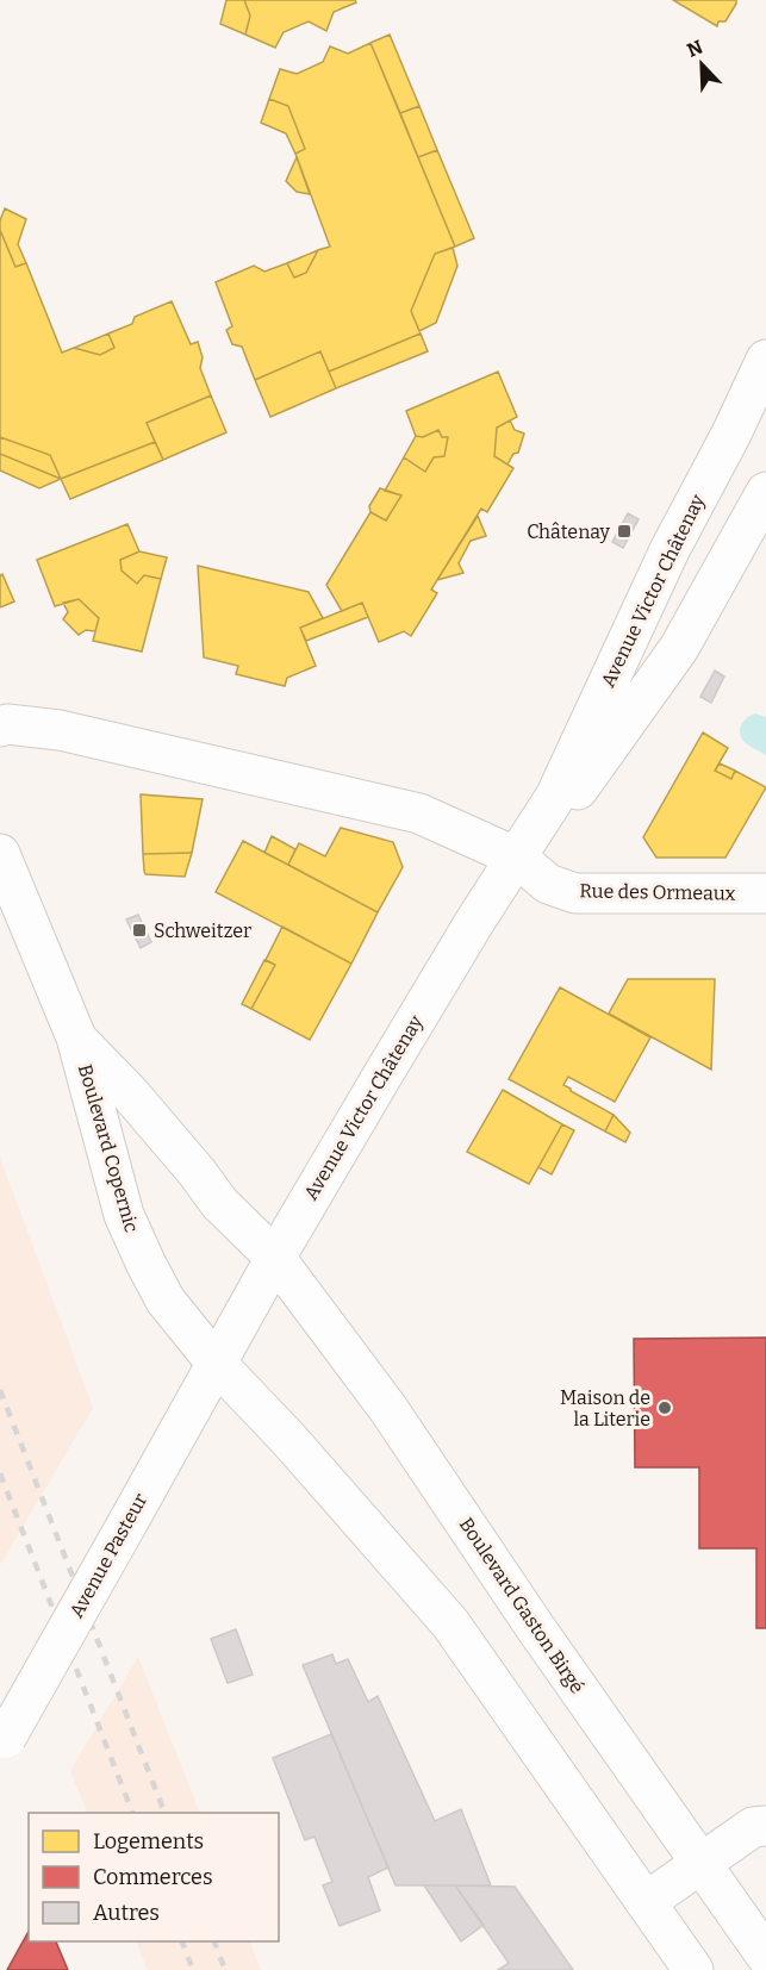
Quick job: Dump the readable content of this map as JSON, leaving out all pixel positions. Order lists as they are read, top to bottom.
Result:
{
  "streets": {
    "main road": [
      "Avenue Victor Châtenay",
      "Rue des Ormeaux",
      "Boulevard Copernic",
      "Avenue Pasteur",
      "Boulevard Gaston Birgé"
    ]
  },
  "crossings": [
    ["Avenue Victor Châtenay", "Rue des Ormeaux"],
    ["Avenue Victor Châtenay", "Boulevard Copernic"],
    ["Avenue Victor Châtenay", "Avenue Pasteur"],
    ["Avenue Victor Châtenay", "Boulevard Gaston Birgé"],
    ["Boulevard Copernic", "Avenue Pasteur"],
    ["Boulevard Copernic", "Boulevard Gaston Birgé"]
  ],
  "places": {
    "transit": ["Châtenay", "Schweitzer"],
    "other": ["Maison de la Literie"]
  },
  "legend": ["Logements", "Commerces", "Autres"],
  "north": "top left"
}
